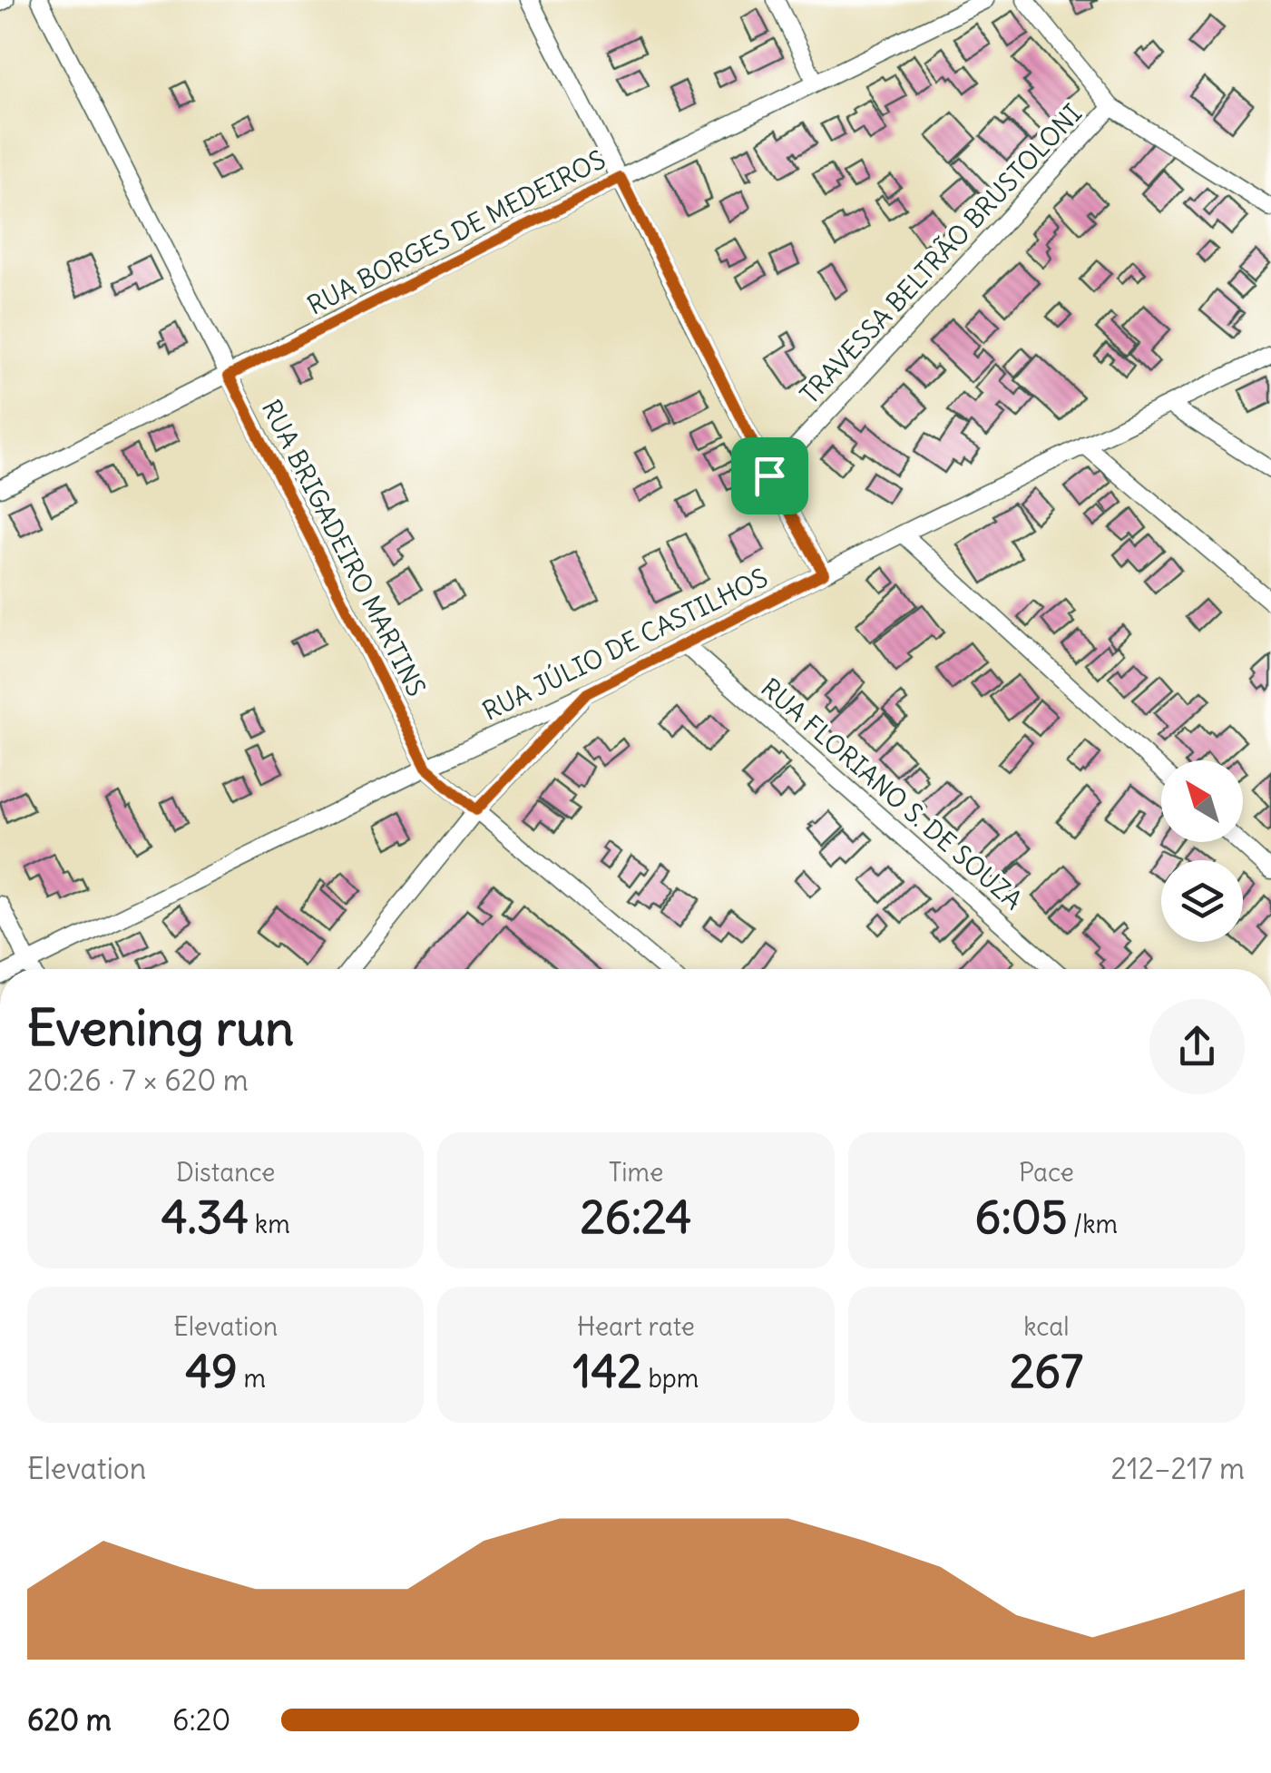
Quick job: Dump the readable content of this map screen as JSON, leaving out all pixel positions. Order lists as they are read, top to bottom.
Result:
{
  "streets": {
    "street": [
      "RUA BORGES DE MEDEIROS",
      "TRAVESSA BELTRÃO BRUSTOLONI",
      "RUA BRIGADEIRO MARTINS",
      "RUA JÚLIO DE CASTILHOS",
      "RUA FLORIANO S. DE SOUZA"
    ]
  },
  "crossings": [
    ["RUA BORGES DE MEDEIROS", "RUA BRIGADEIRO MARTINS"],
    ["RUA BRIGADEIRO MARTINS", "RUA JÚLIO DE CASTILHOS"],
    ["RUA JÚLIO DE CASTILHOS", "RUA FLORIANO S. DE SOUZA"]
  ],
  "north": "top left",
  "page": {
    "heading": ["Evening run", "20:26 · 7 × 620 m"],
    "stats": [
      ["Distance", "4.34 km"],
      ["Time", "26:24"],
      ["Pace", "6:05 /km"],
      ["Elevation", "49 m"],
      ["Heart rate", "142 bpm"],
      ["kcal", "267"]
    ],
    "chart": ["Elevation", "212–217 m"],
    "list": [
      {
        "name": "620 m",
        "note": "6:20"
      }
    ]
  }
}
